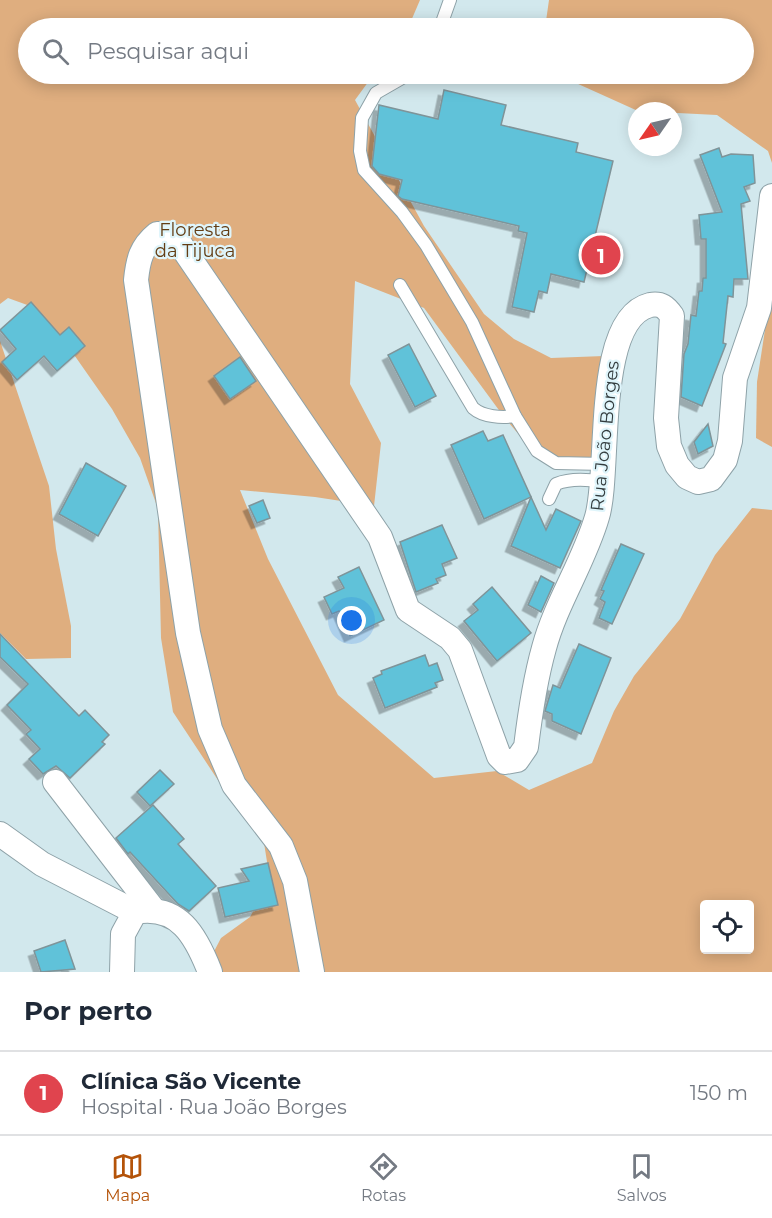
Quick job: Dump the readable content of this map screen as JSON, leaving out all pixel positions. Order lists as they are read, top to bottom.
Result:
{
  "streets": {
    "street": ["Rua João Borges"]
  },
  "parks": ["Floresta da Tijuca"],
  "north": "bottom left",
  "page": {
    "search": "Pesquisar aqui",
    "pins": "1",
    "heading": "Por perto",
    "list": [
      {
        "mark": "1",
        "name": "Clínica São Vicente",
        "note": "Hospital · Rua João Borges",
        "value": "150 m"
      }
    ],
    "nav": ["Mapa", "Rotas", "Salvos"]
  }
}
